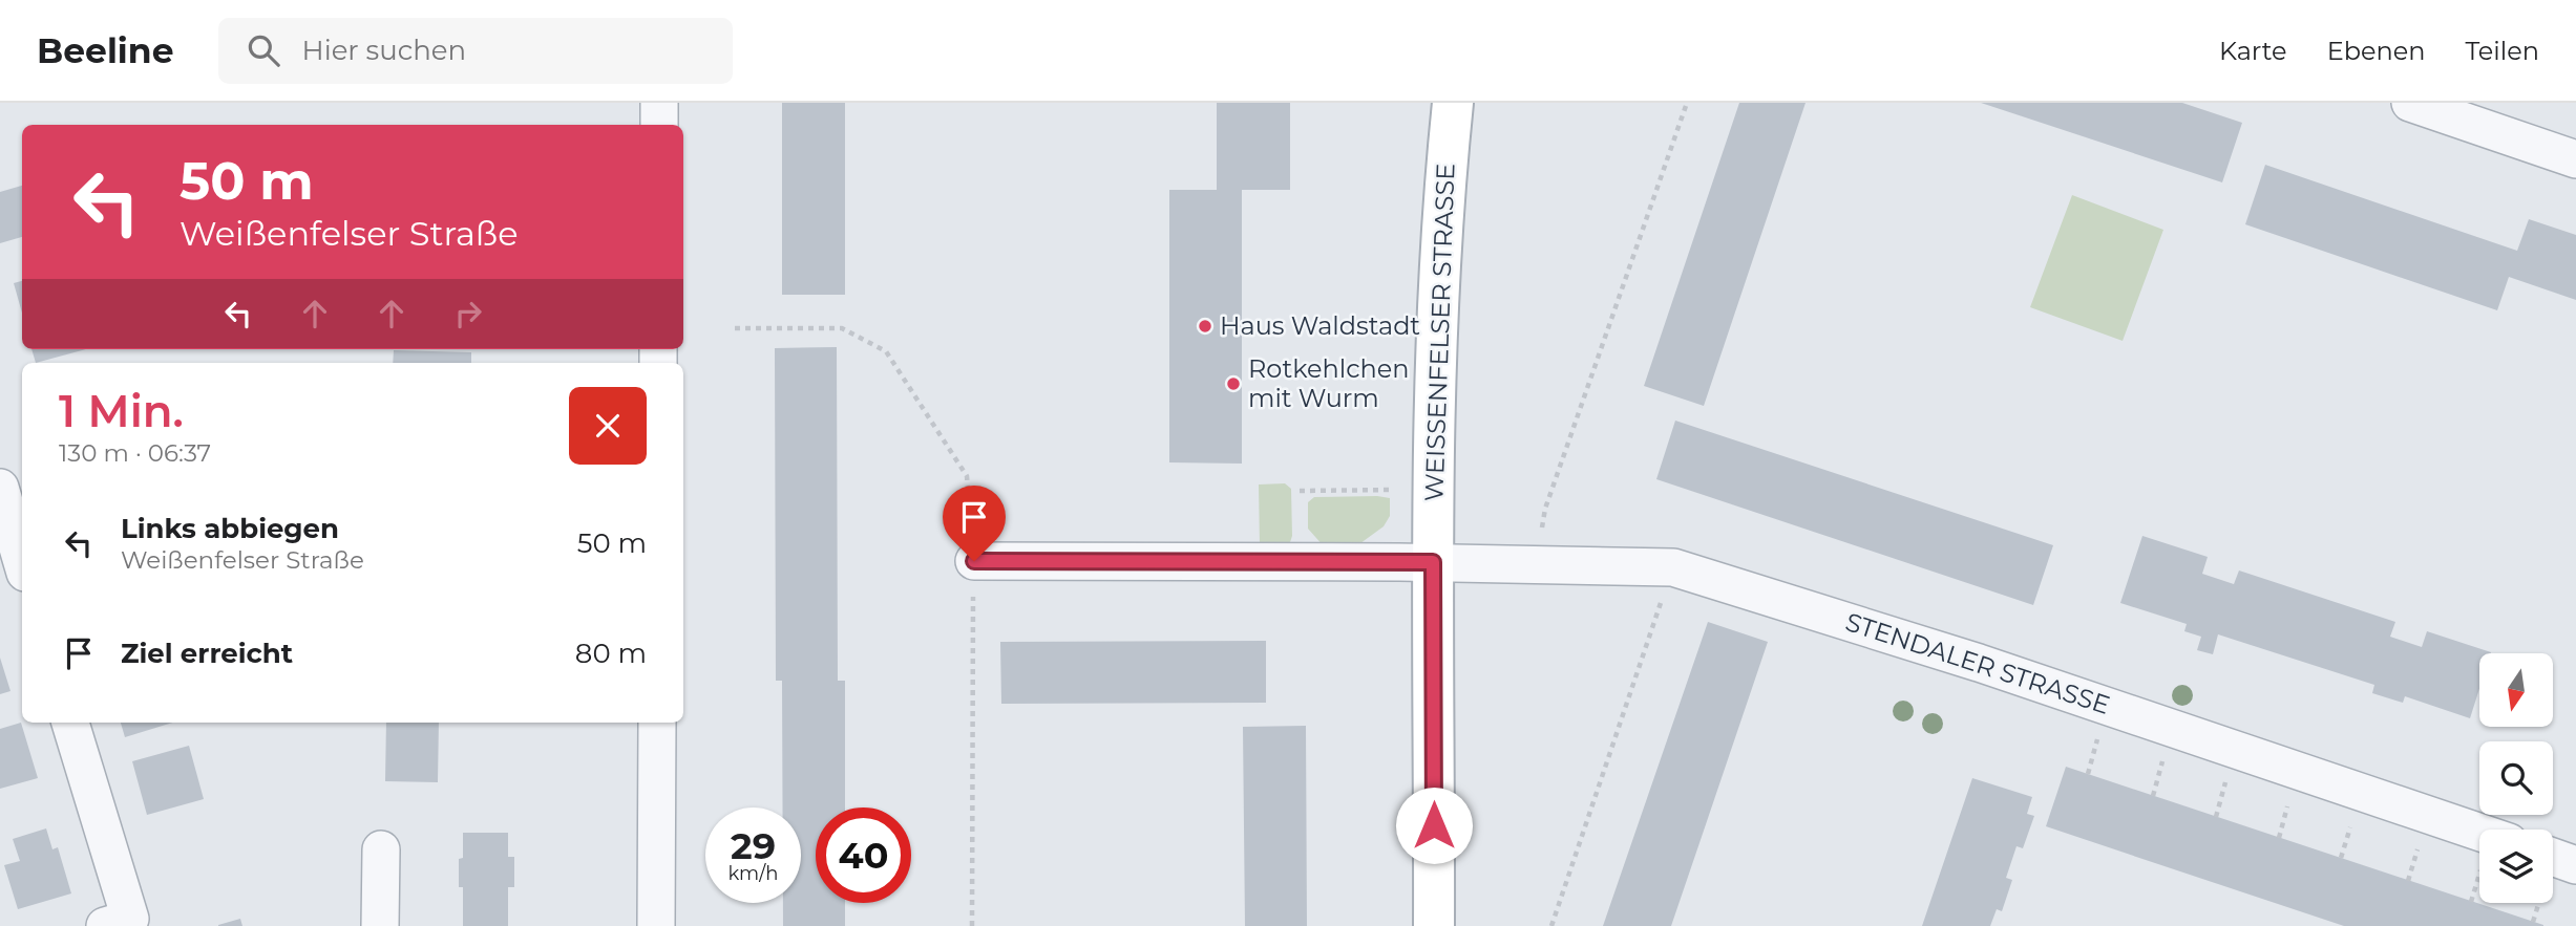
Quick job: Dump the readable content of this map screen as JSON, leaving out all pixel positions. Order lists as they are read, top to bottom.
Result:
{
  "streets": {
    "street": ["WEISSENFELSER STRASSE", "STENDALER STRASSE"]
  },
  "crossings": [
    ["WEISSENFELSER STRASSE", "STENDALER STRASSE"]
  ],
  "places": ["Haus Waldstadt", "Rotkehlchen mit Wurm"],
  "north": "bottom",
  "page": {
    "header": "Beeline",
    "search": "Hier suchen",
    "nav": ["Karte", "Ebenen", "Teilen"],
    "turn": ["50 m", "Weißenfelser Straße"],
    "heading": ["1 Min.", "130 m · 06:37"],
    "list": [
      {
        "name": "Links abbiegen",
        "note": "Weißenfelser Straße",
        "value": "50 m"
      },
      {
        "name": "Ziel erreicht",
        "value": "80 m"
      }
    ],
    "speed": "29 km/h",
    "limit": "40"
  }
}
